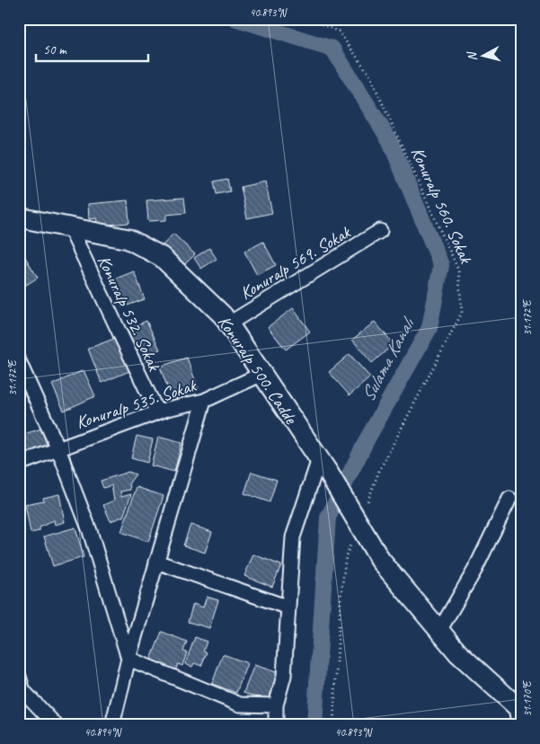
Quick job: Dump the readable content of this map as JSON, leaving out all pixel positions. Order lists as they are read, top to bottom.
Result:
{
  "streets": {
    "street": [
      "Konuralp 569. Sokak",
      "Konuralp 532. Sokak",
      "Konuralp 500. Cadde",
      "Konuralp 535. Sokak"
    ],
    "path": ["Konuralp 560. Sokak"]
  },
  "crossings": [
    ["Konuralp 560. Sokak", "Konuralp 500. Cadde"],
    ["Konuralp 569. Sokak", "Konuralp 500. Cadde"],
    ["Konuralp 532. Sokak", "Konuralp 500. Cadde"],
    ["Konuralp 532. Sokak", "Konuralp 535. Sokak"],
    ["Konuralp 500. Cadde", "Konuralp 535. Sokak"]
  ],
  "water": ["Sulama Kanalı"],
  "scale_bar": "50 m",
  "north": "left",
  "coordinates": [
    "40.893°N",
    "31.172°E",
    "31.170°E",
    "40.894°N"
  ]
}
